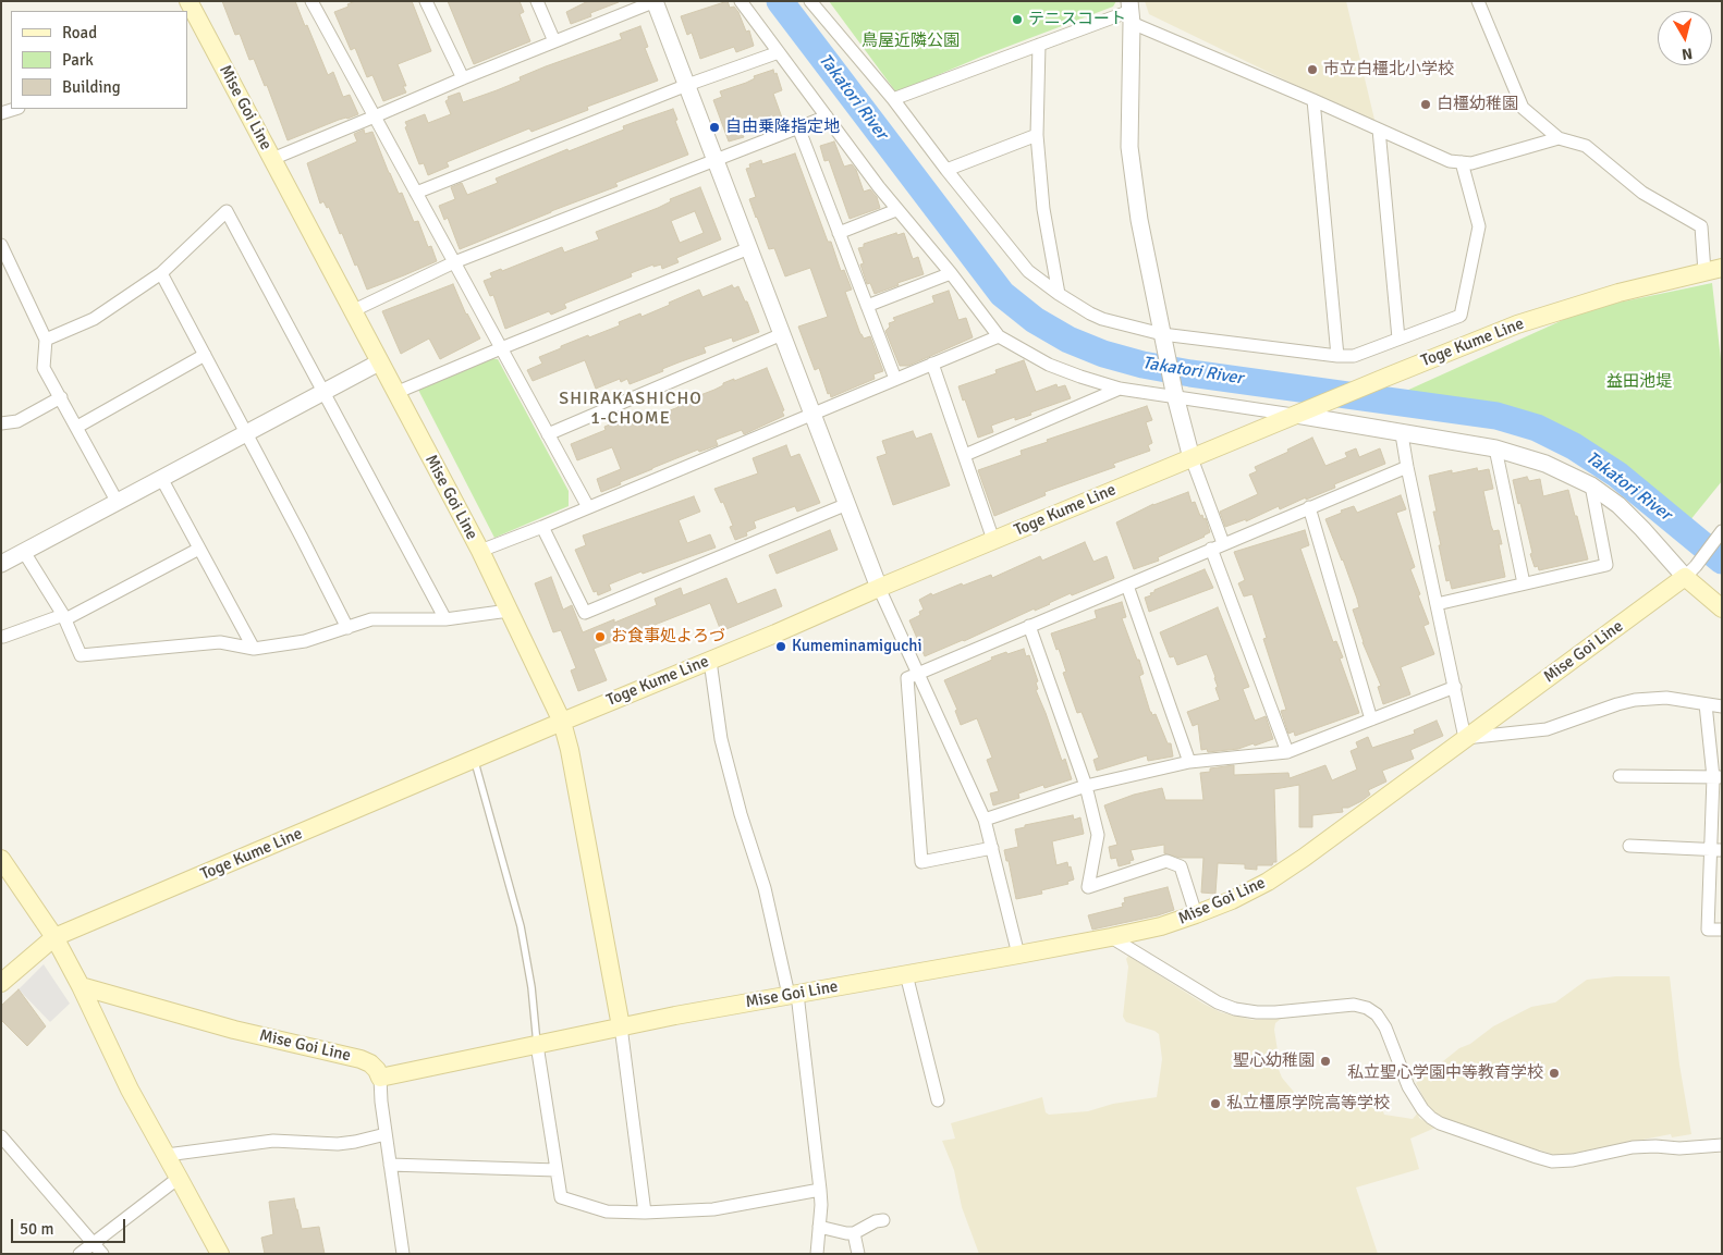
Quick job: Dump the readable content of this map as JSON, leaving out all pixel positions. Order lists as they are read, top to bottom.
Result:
{
  "streets": {
    "main road": ["Mise Goi Line", "Toge Kume Line"]
  },
  "crossings": [
    ["Mise Goi Line", "Toge Kume Line"]
  ],
  "districts": ["SHIRAKASHICHO 1-CHOME"],
  "water": ["Takatori River"],
  "parks": ["鳥屋近隣公園", "益田池堤"],
  "places": [
    "テニスコート",
    "市立白橿北小学校",
    "白橿幼稚園",
    "自由乗降指定地",
    "お食事処よろづ",
    "Kumeminamiguchi",
    "聖心幼稚園",
    "私立聖心学園中等教育学校",
    "私立橿原学院高等学校"
  ],
  "legend": ["Road", "Park", "Building"],
  "scale_bar": "50 m",
  "north": "bottom"
}
